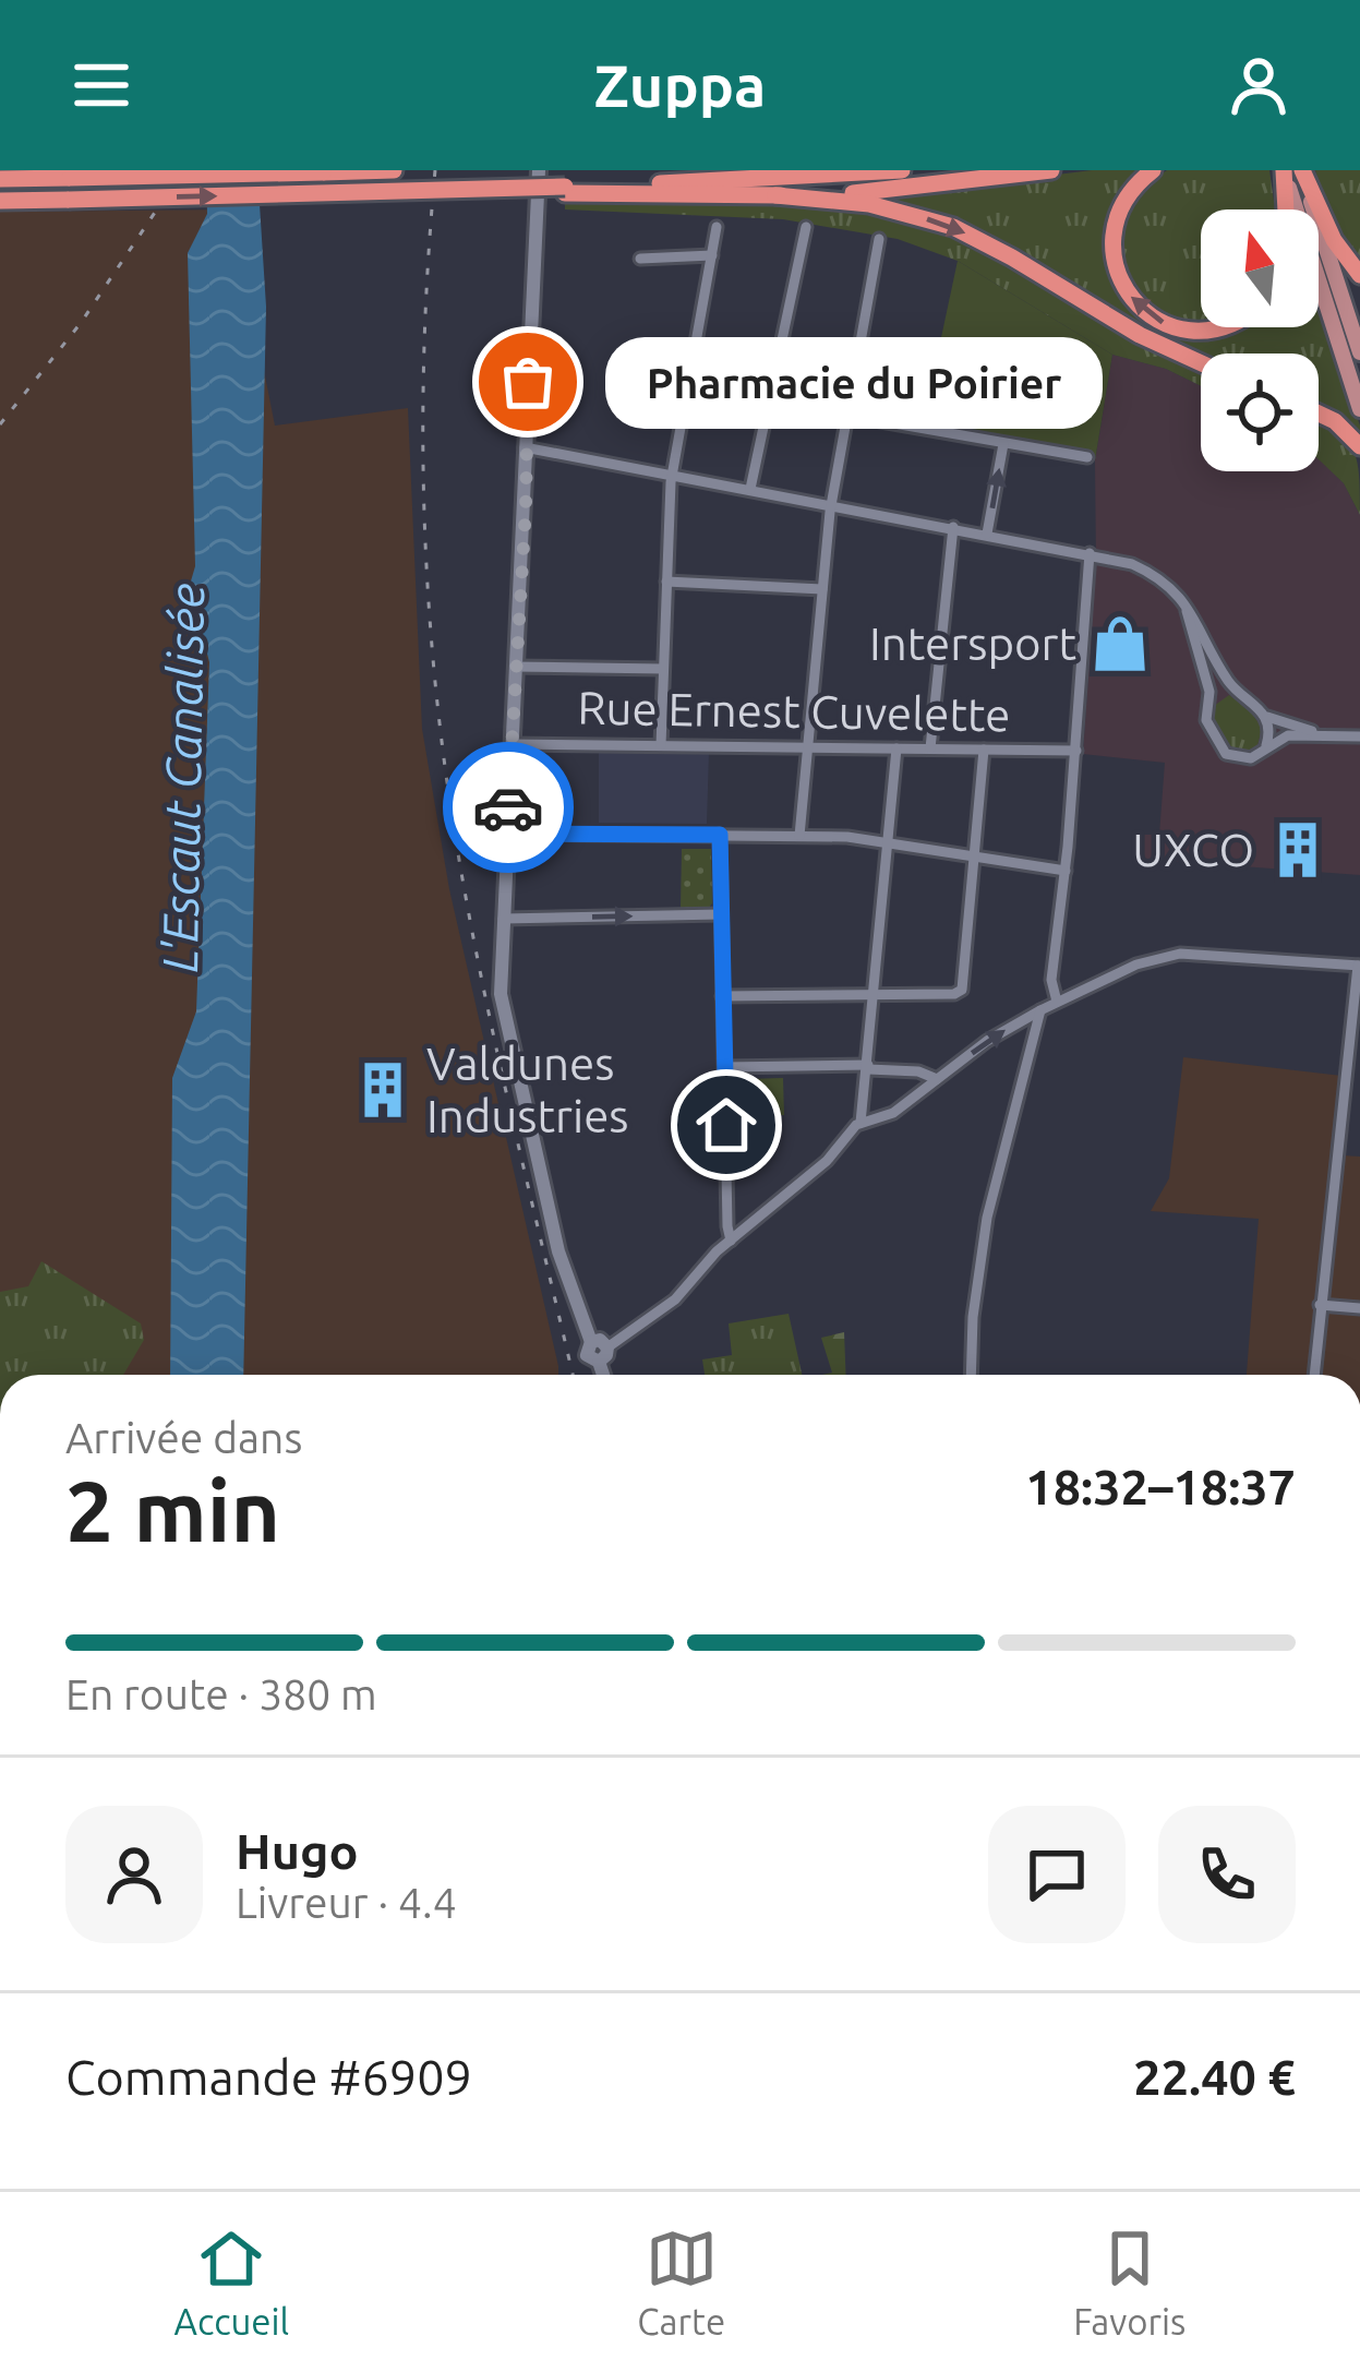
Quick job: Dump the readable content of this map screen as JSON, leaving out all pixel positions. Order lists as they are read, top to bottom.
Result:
{
  "streets": {
    "street": ["Rue Ernest Cuvelette"]
  },
  "water": ["L'Escaut Canalisée"],
  "places": {
    "other": ["Pharmacie du Poirier"],
    "shop": ["Intersport"],
    "building": ["UXCO", "Valdunes Industries"]
  },
  "north": "top",
  "page": {
    "header": "Zuppa",
    "bubble": "Pharmacie du Poirier",
    "heading": ["2 min", "Arrivée dans", "18:32–18:37"],
    "panel": [
      "Hugo",
      "Livreur · 4.4",
      "Commande #6909",
      "22.40 €"
    ],
    "bar": "En route · 380 m",
    "tabs": ["Accueil", "Carte", "Favoris"]
  }
}
